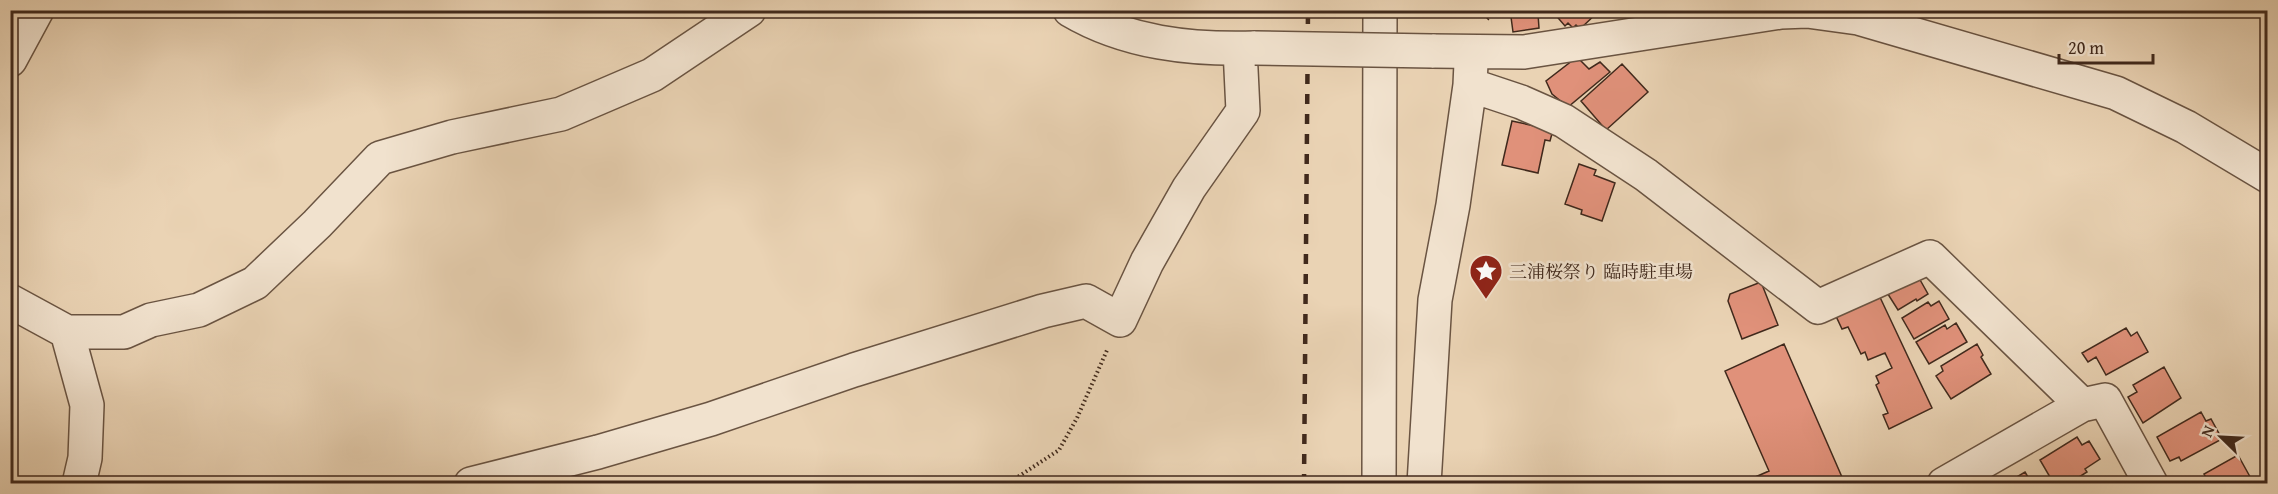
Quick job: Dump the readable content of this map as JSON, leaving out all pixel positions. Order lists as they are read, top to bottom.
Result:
{
  "places": {
    "place": ["三浦桜祭り 臨時駐車場"]
  },
  "scale_bar": "20 m",
  "north": "top left"
}
